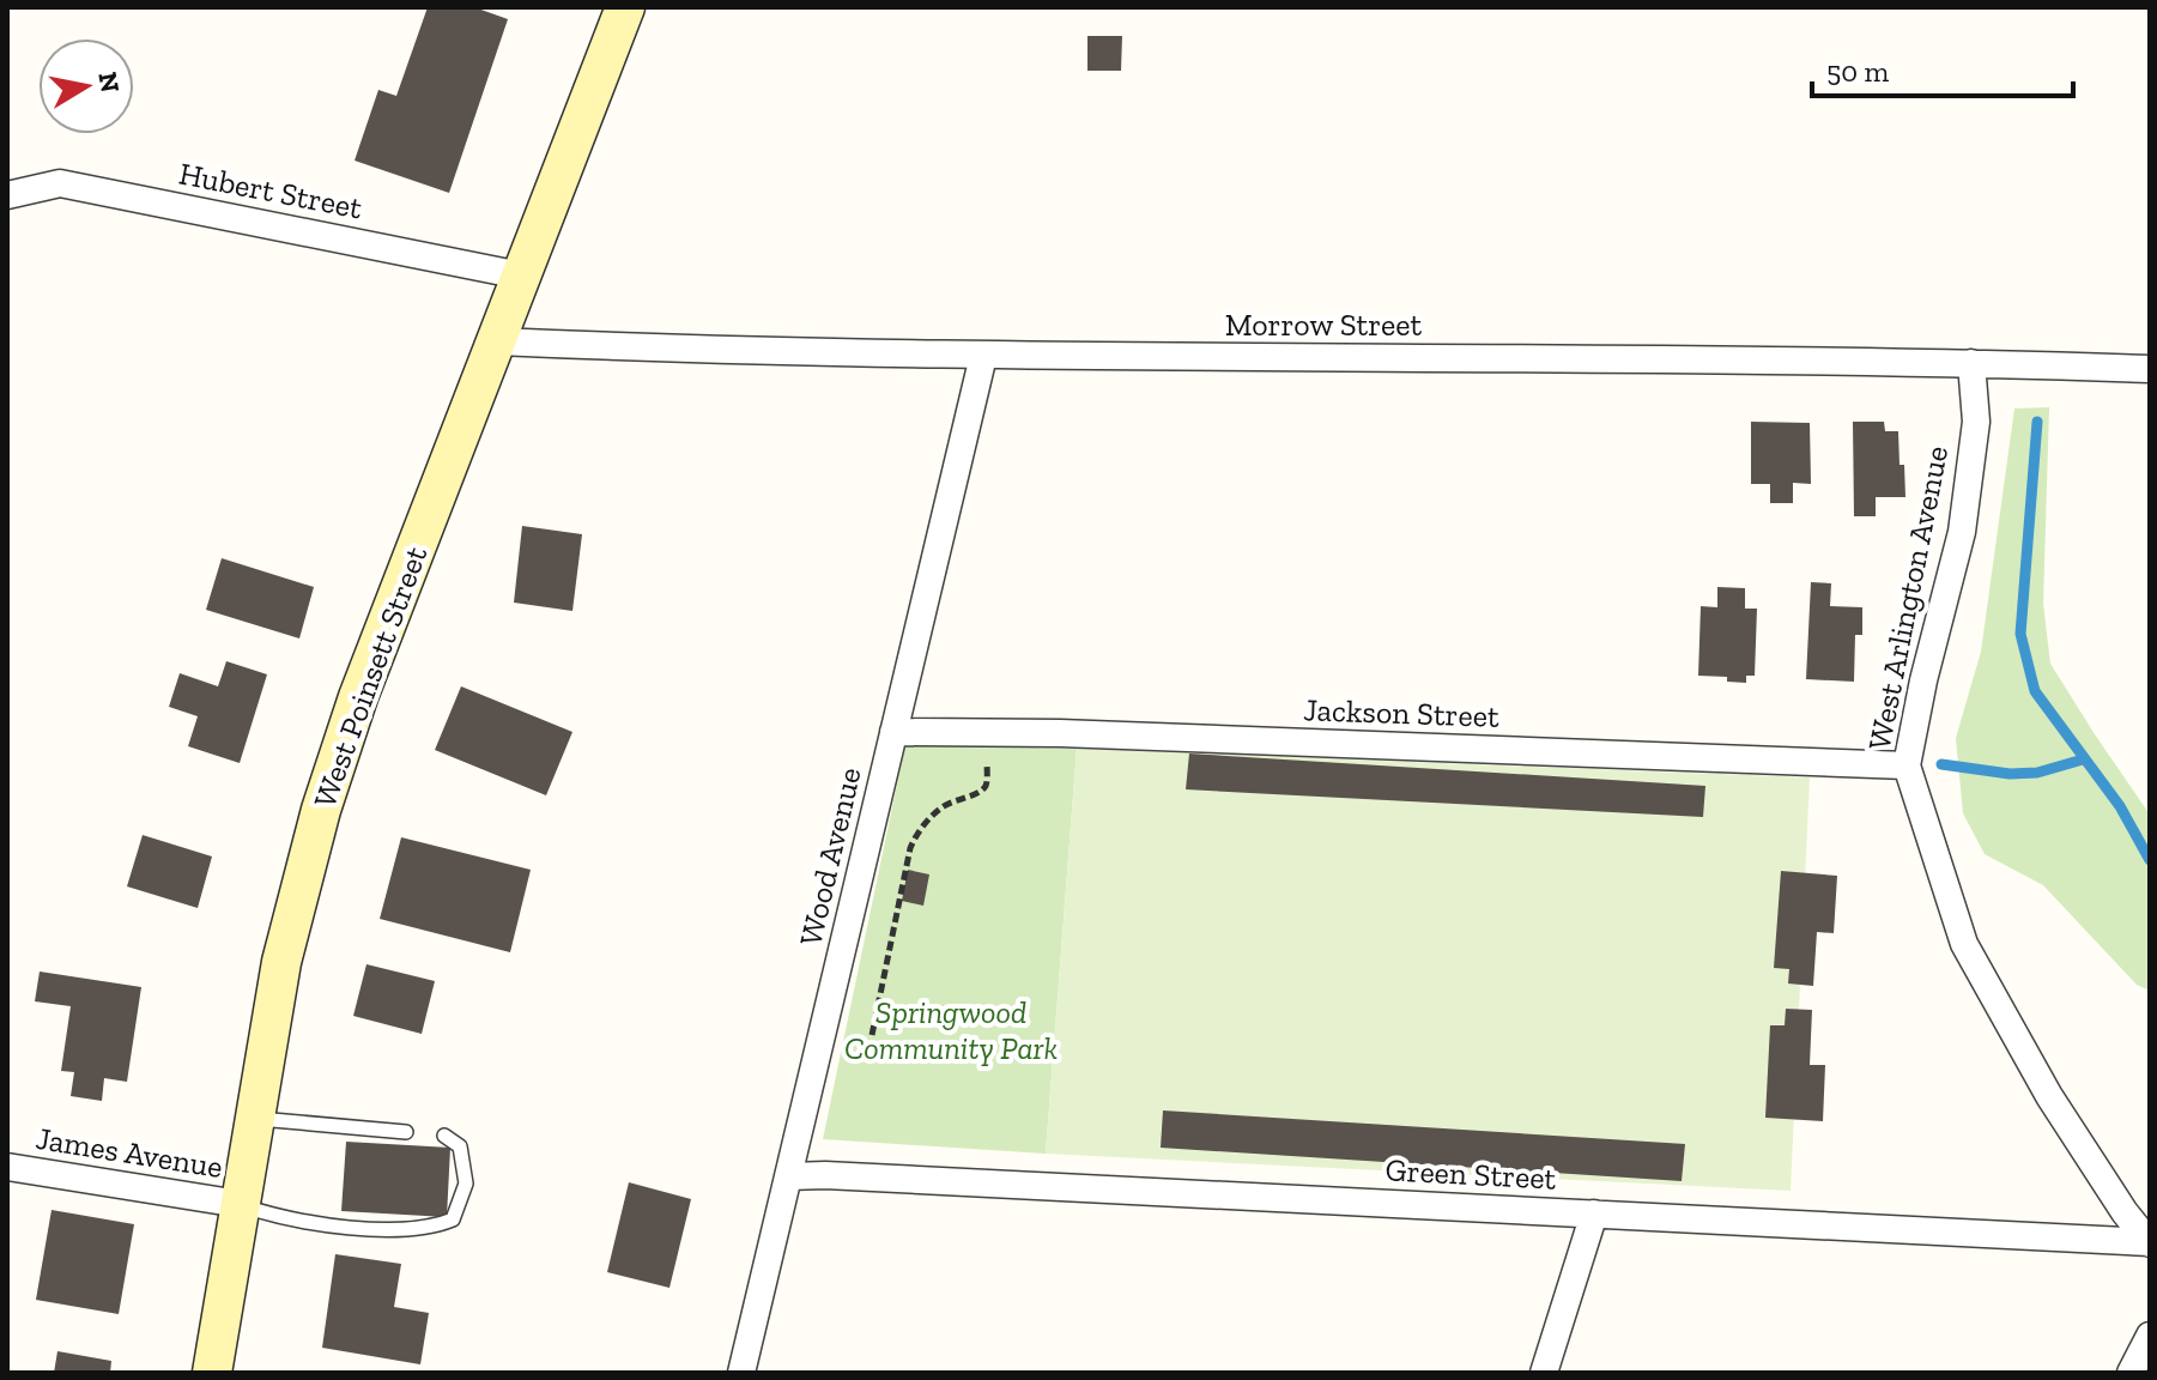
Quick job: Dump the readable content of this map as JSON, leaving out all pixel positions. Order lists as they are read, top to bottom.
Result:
{
  "streets": {
    "main road": ["West Poinsett Street"],
    "street": [
      "Hubert Street",
      "Morrow Street",
      "West Arlington Avenue",
      "Jackson Street",
      "Wood Avenue",
      "James Avenue",
      "Green Street"
    ]
  },
  "crossings": [
    ["Hubert Street", "West Poinsett Street"],
    ["Morrow Street", "West Arlington Avenue"],
    ["Morrow Street", "West Poinsett Street"],
    ["Morrow Street", "Wood Avenue"],
    ["West Arlington Avenue", "Jackson Street"],
    ["West Arlington Avenue", "Green Street"],
    ["West Poinsett Street", "James Avenue"],
    ["Jackson Street", "Wood Avenue"],
    ["Wood Avenue", "Green Street"]
  ],
  "parks": ["Springwood Community Park"],
  "scale_bar": "50 m",
  "north": "right"
}
